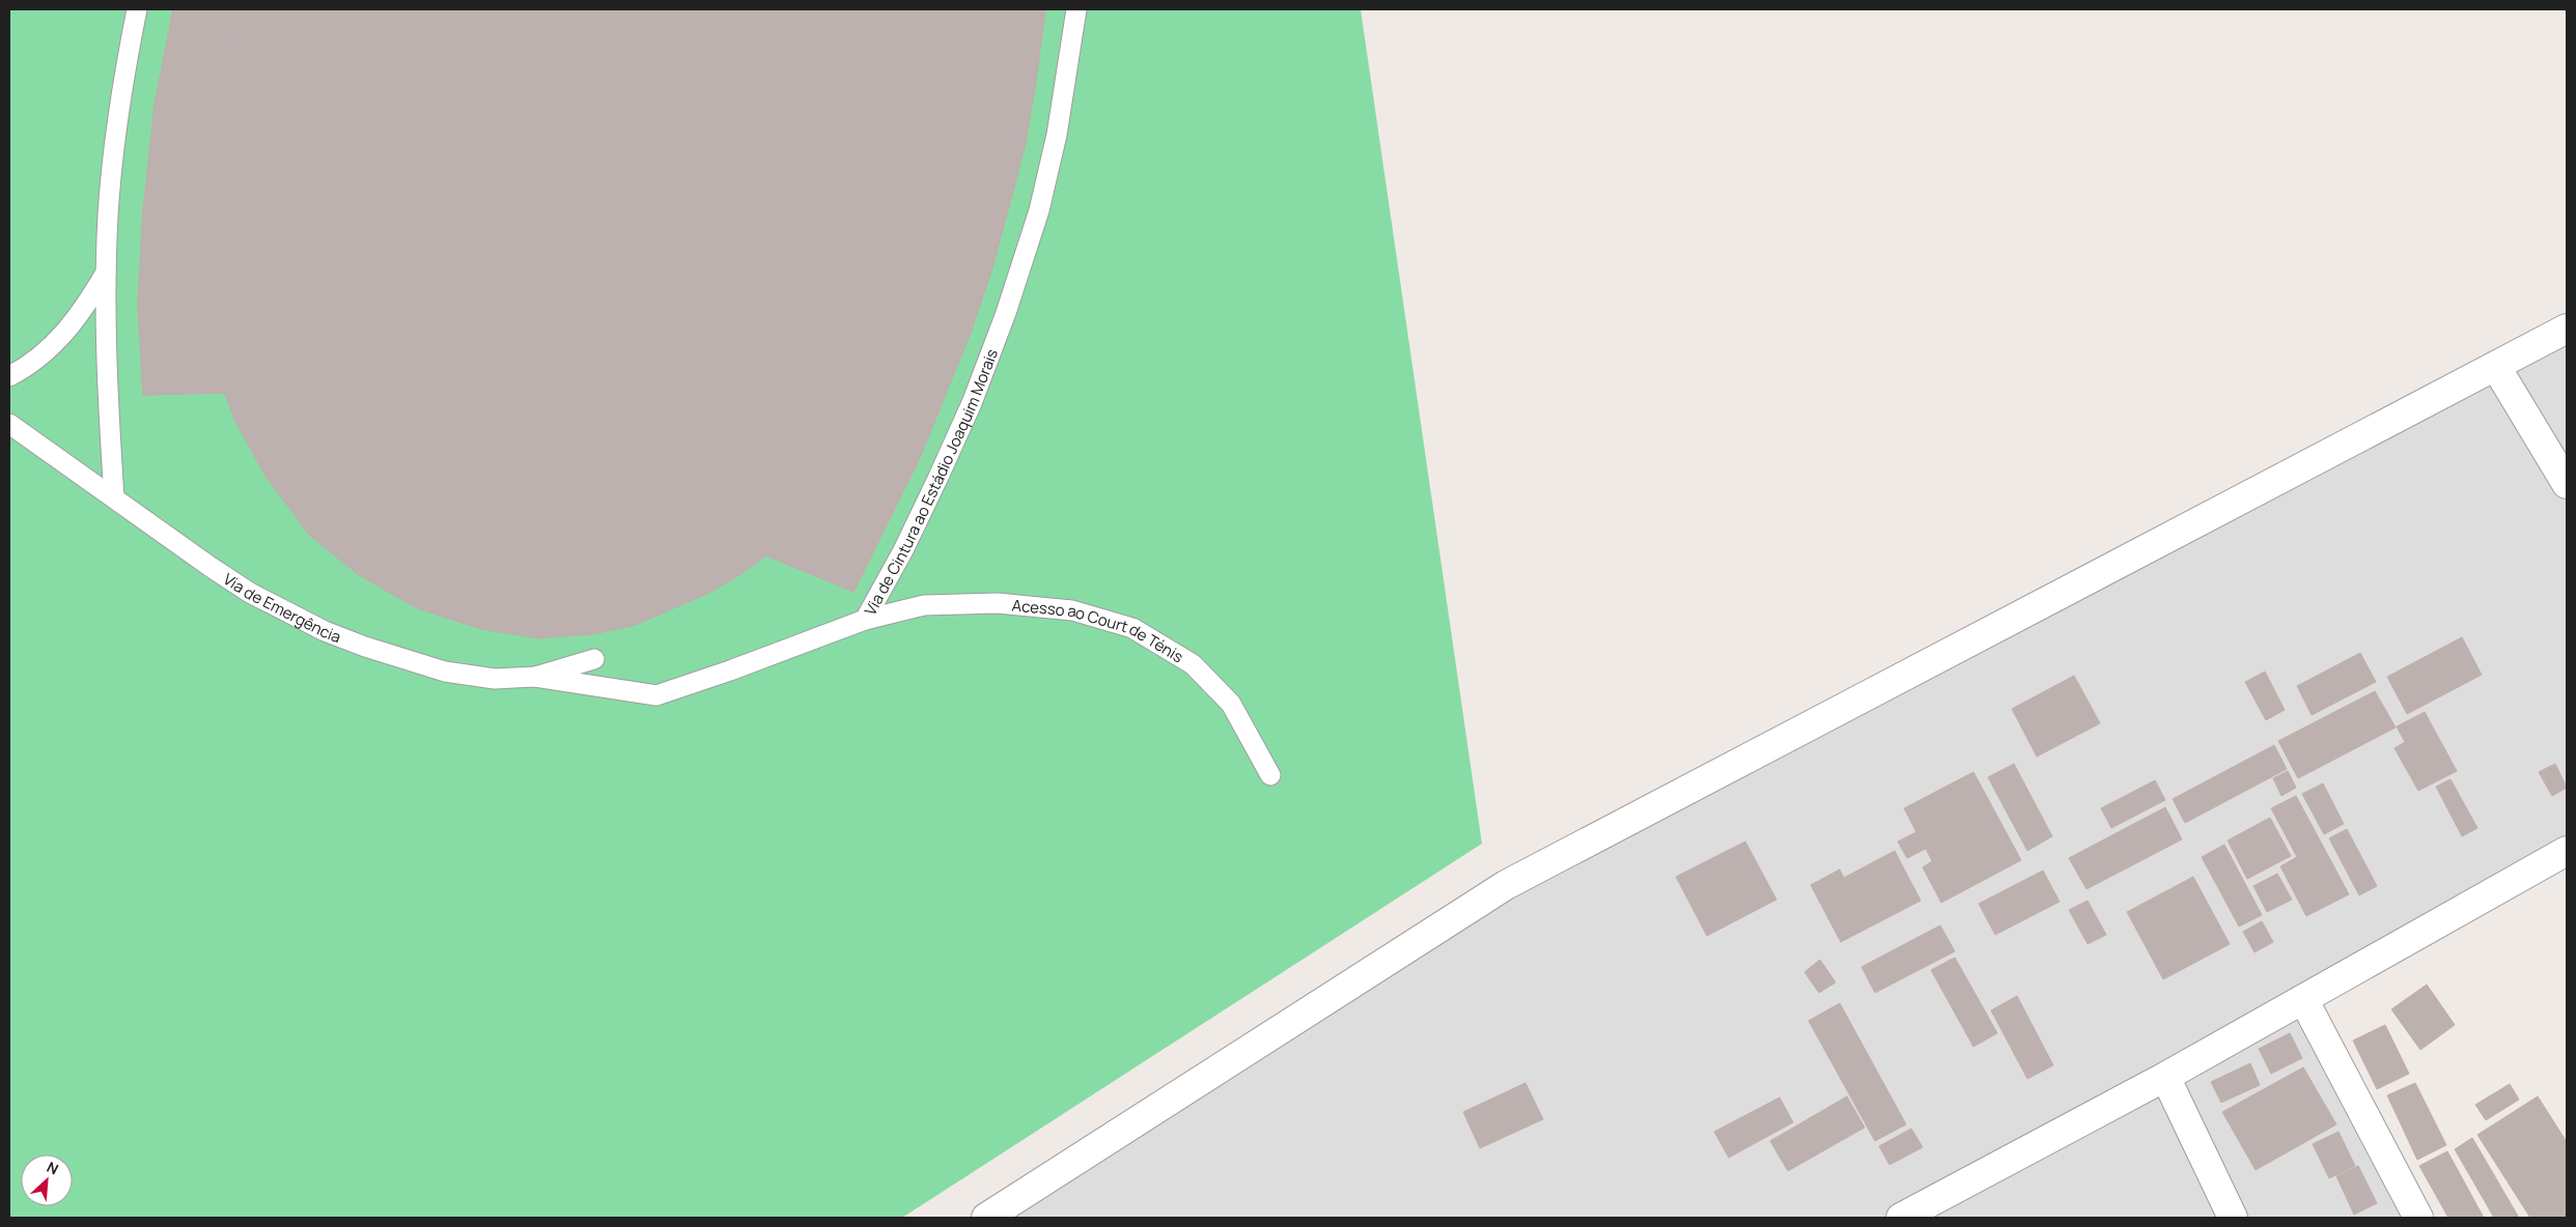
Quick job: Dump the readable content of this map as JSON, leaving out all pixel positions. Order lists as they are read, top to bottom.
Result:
{
  "streets": {
    "lane": ["Via de Cintura ao Estádio Joaquim Morais", "Via de Emergência", "Acesso ao Court de Ténis"]
  },
  "crossings": [
    ["Via de Cintura ao Estádio Joaquim Morais", "Via de Emergência"],
    ["Via de Cintura ao Estádio Joaquim Morais", "Acesso ao Court de Ténis"]
  ],
  "north": "top right"
}
